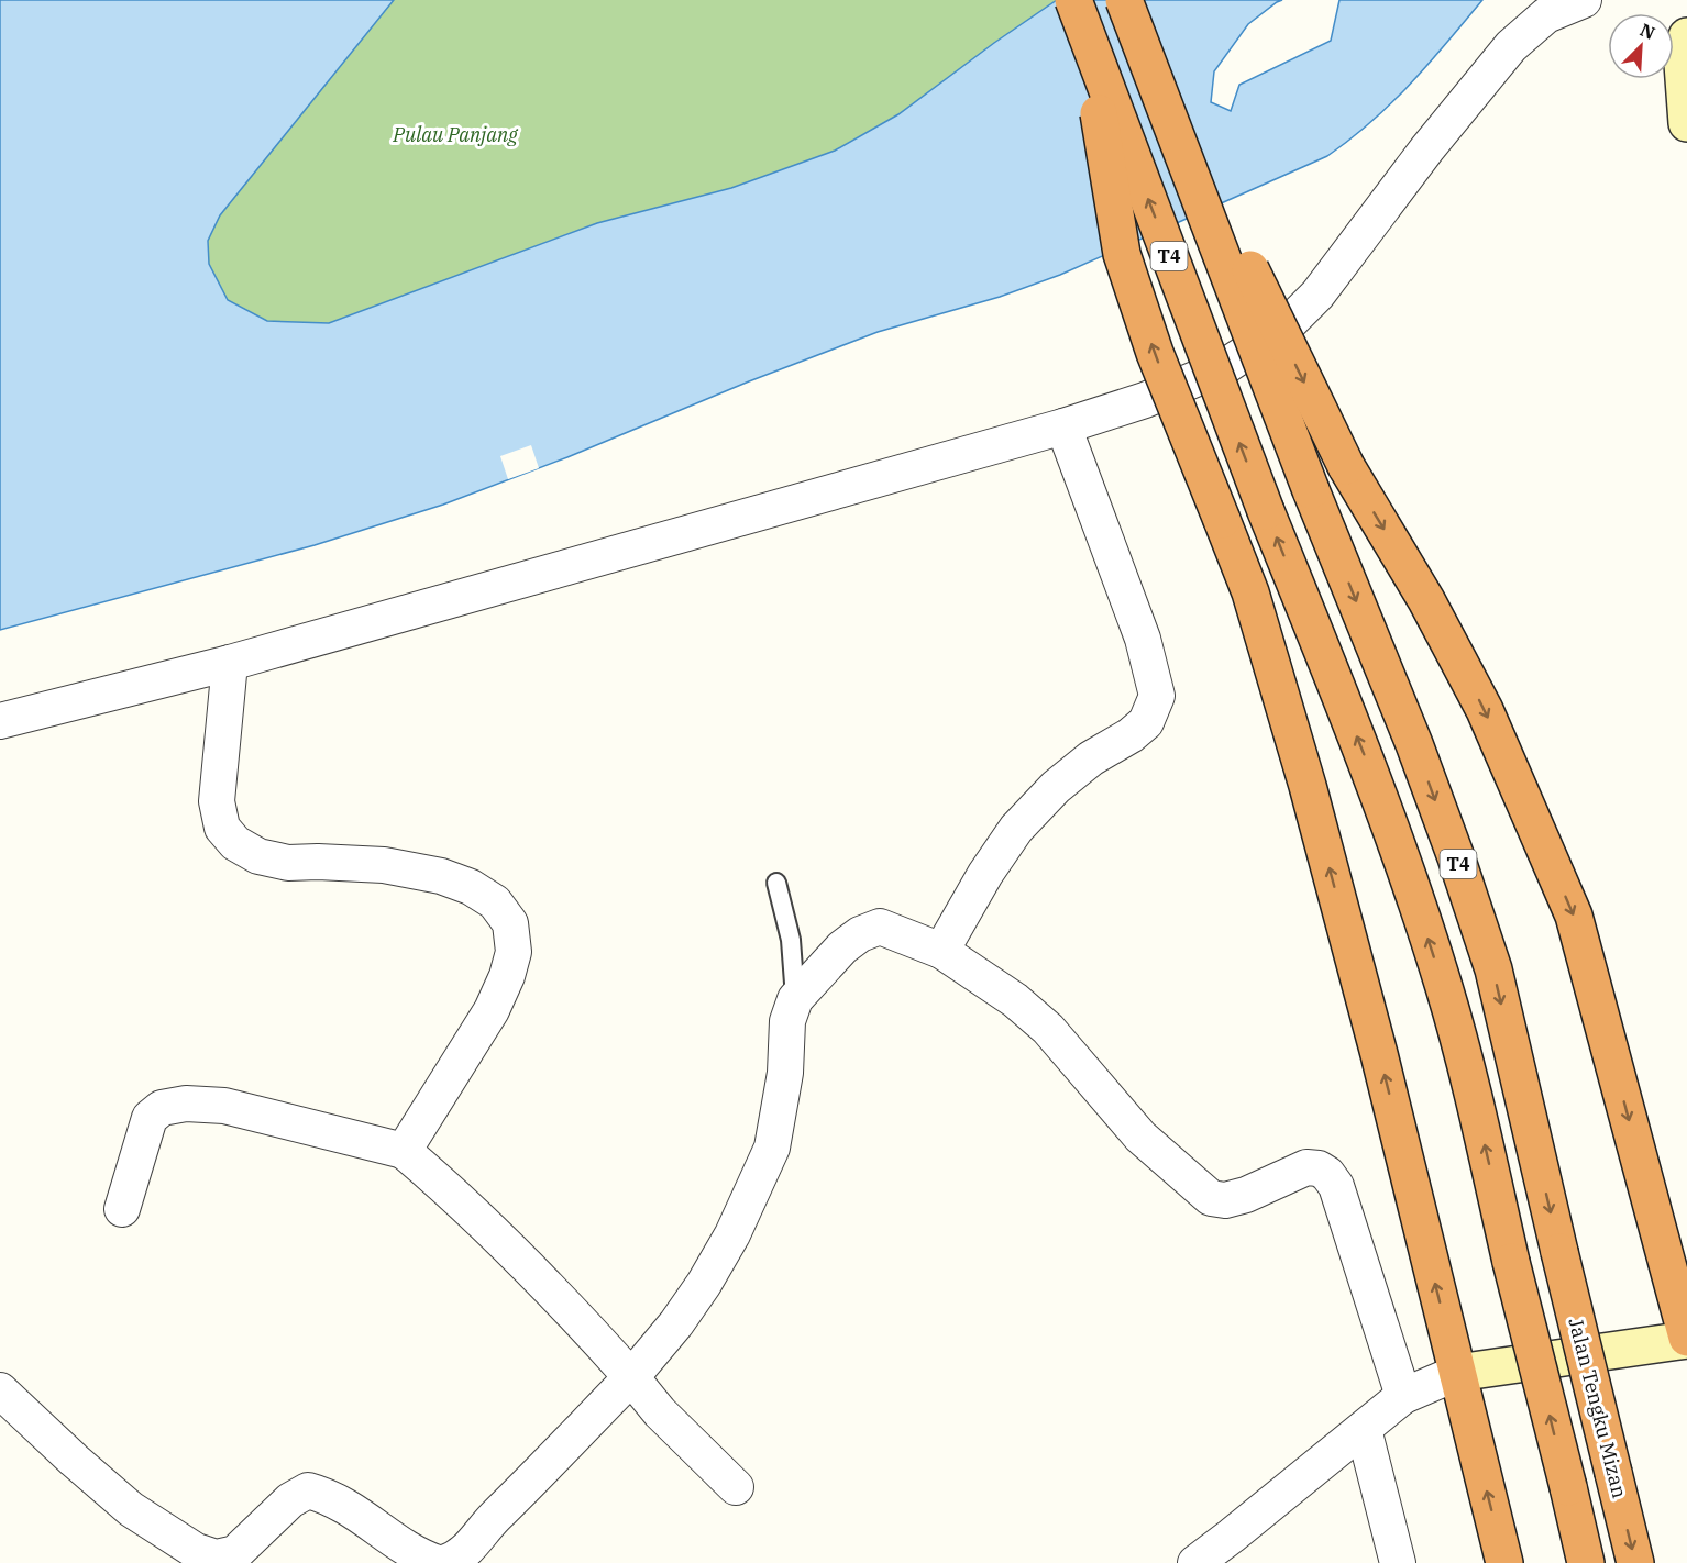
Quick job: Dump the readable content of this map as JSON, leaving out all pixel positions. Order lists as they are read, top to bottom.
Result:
{
  "streets": {
    "highway": ["T4", "Jalan Tengku Mizan"]
  },
  "parks": ["Pulau Panjang"],
  "north": "top right"
}
